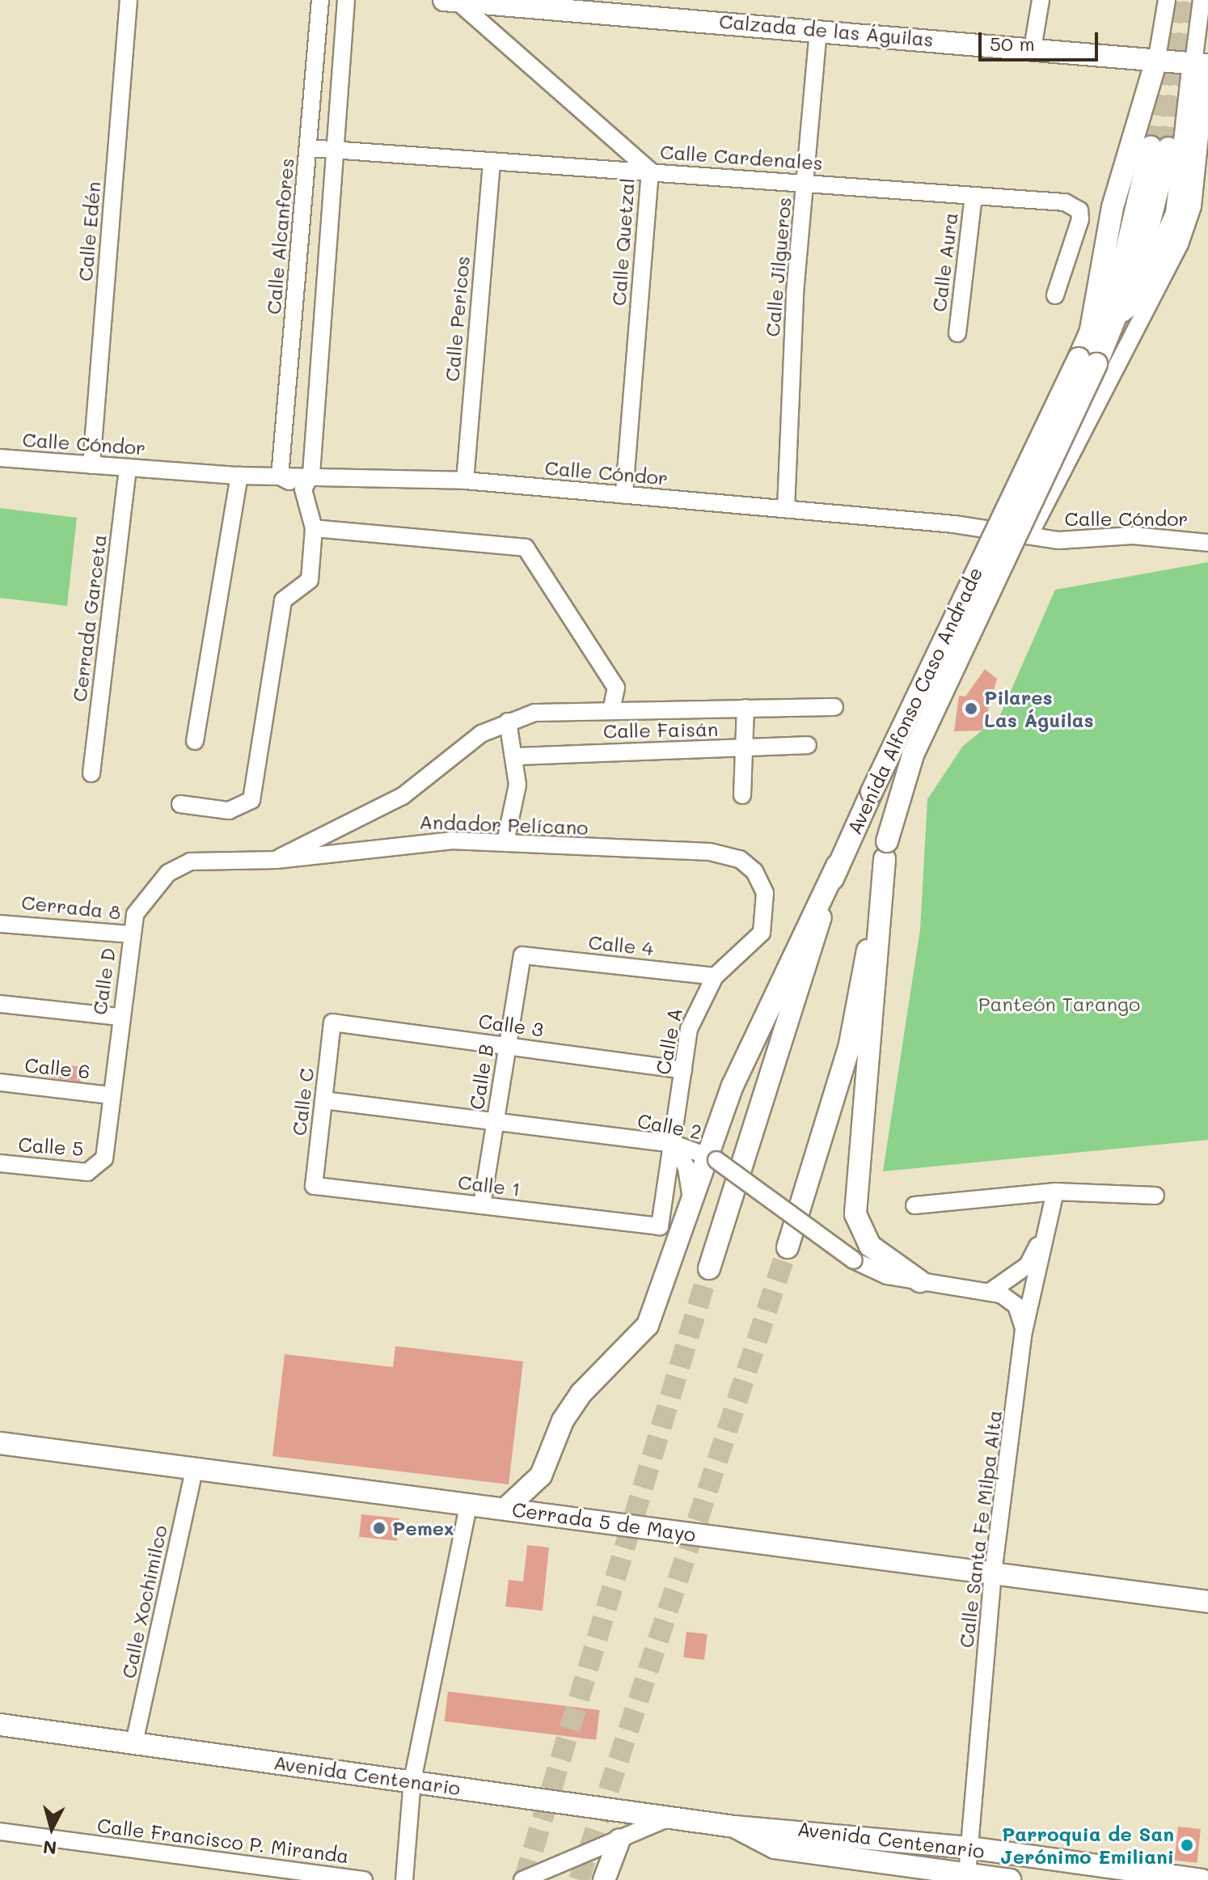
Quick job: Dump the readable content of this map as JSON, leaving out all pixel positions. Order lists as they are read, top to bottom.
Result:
{
  "streets": {
    "main road": [
      "Calzada de las Águilas",
      "Avenida Alfonso Caso Andrade",
      "Cerrada 5 de Mayo",
      "Avenida Centenario"
    ],
    "street": [
      "Calle Cardenales",
      "Calle Edén",
      "Calle Alcanfores",
      "Calle Quetzal",
      "Calle Aura",
      "Calle Jilgueros",
      "Calle Pericos",
      "Calle Cóndor",
      "Cerrada Garceta",
      "Calle Faisán",
      "Andador Pelícano",
      "Cerrada 8",
      "Calle 4",
      "Calle D",
      "Calle 3",
      "Calle A",
      "Calle 6",
      "Calle B",
      "Calle C",
      "Calle 2",
      "Calle 5",
      "Calle 1",
      "Calle Santa Fe Milpa Alta",
      "Calle Xochimilco",
      "Calle Francisco P. Miranda"
    ]
  },
  "crossings": [
    ["Calzada de las Águilas", "Calle Quetzal"],
    ["Calzada de las Águilas", "Calle Jilgueros"],
    ["Calle Cardenales", "Calle Alcanfores"],
    ["Calle Cardenales", "Calle Quetzal"],
    ["Calle Cardenales", "Calle Aura"],
    ["Calle Cardenales", "Calle Jilgueros"],
    ["Calle Cardenales", "Calle Pericos"],
    ["Calle Edén", "Calle Cóndor"],
    ["Calle Alcanfores", "Calle Cóndor"],
    ["Calle Quetzal", "Calle Cóndor"],
    ["Calle Jilgueros", "Calle Cóndor"],
    ["Calle Pericos", "Calle Cóndor"],
    ["Calle Cóndor", "Cerrada Garceta"],
    ["Andador Pelícano", "Calle D"],
    ["Andador Pelícano", "Calle A"],
    ["Cerrada 8", "Calle D"],
    ["Calle 4", "Calle A"],
    ["Calle 4", "Calle B"],
    ["Calle D", "Calle 6"],
    ["Calle D", "Calle 5"],
    ["Calle 3", "Calle A"],
    ["Calle 3", "Calle B"],
    ["Calle 3", "Calle C"],
    ["Calle A", "Calle 2"],
    ["Calle A", "Calle 1"],
    ["Calle B", "Calle 2"],
    ["Calle B", "Calle 1"],
    ["Calle C", "Calle 2"],
    ["Calle C", "Calle 1"],
    ["Calle 2", "Calle Santa Fe Milpa Alta"],
    ["Cerrada 5 de Mayo", "Calle Santa Fe Milpa Alta"],
    ["Cerrada 5 de Mayo", "Calle Xochimilco"],
    ["Calle Santa Fe Milpa Alta", "Avenida Centenario"],
    ["Calle Xochimilco", "Avenida Centenario"]
  ],
  "parks": ["Panteón Tarango"],
  "places": ["Pilares Las Águilas", "Pemex", "Parroquia de San Jerónimo Emiliani"],
  "scale_bar": "50 m",
  "north": "bottom"
}
